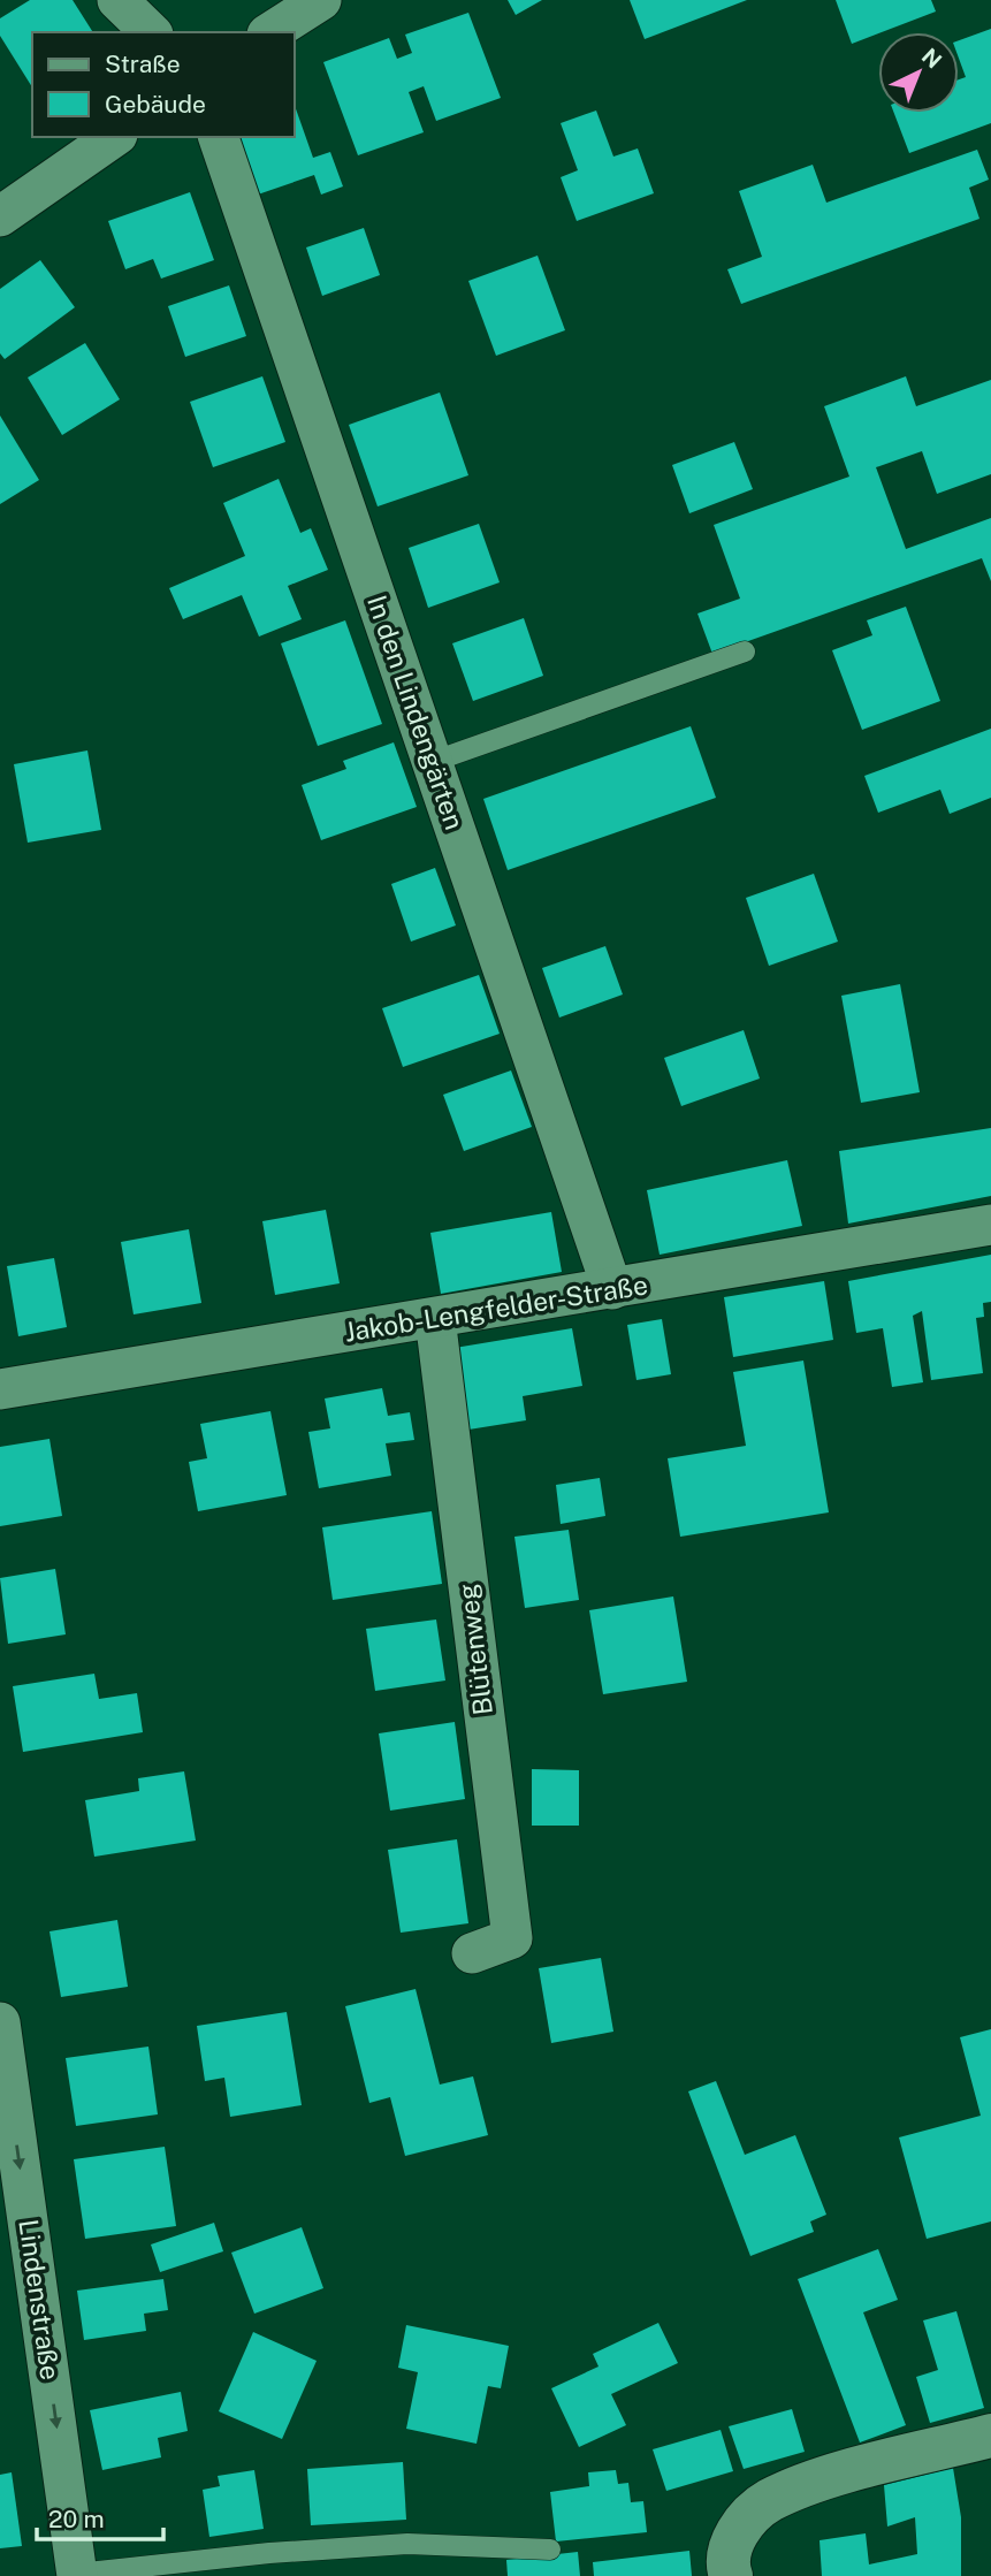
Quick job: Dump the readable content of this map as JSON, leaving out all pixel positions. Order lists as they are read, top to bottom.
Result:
{
  "streets": {
    "street": [
      "In den Lindengärten",
      "Jakob-Lengfelder-Straße",
      "Blütenweg",
      "Lindenstraße"
    ]
  },
  "crossings": [
    ["In den Lindengärten", "Jakob-Lengfelder-Straße"],
    ["Jakob-Lengfelder-Straße", "Blütenweg"]
  ],
  "one_way": ["Lindenstraße"],
  "legend": ["Straße", "Gebäude"],
  "scale_bar": "20 m",
  "north": "top right"
}
